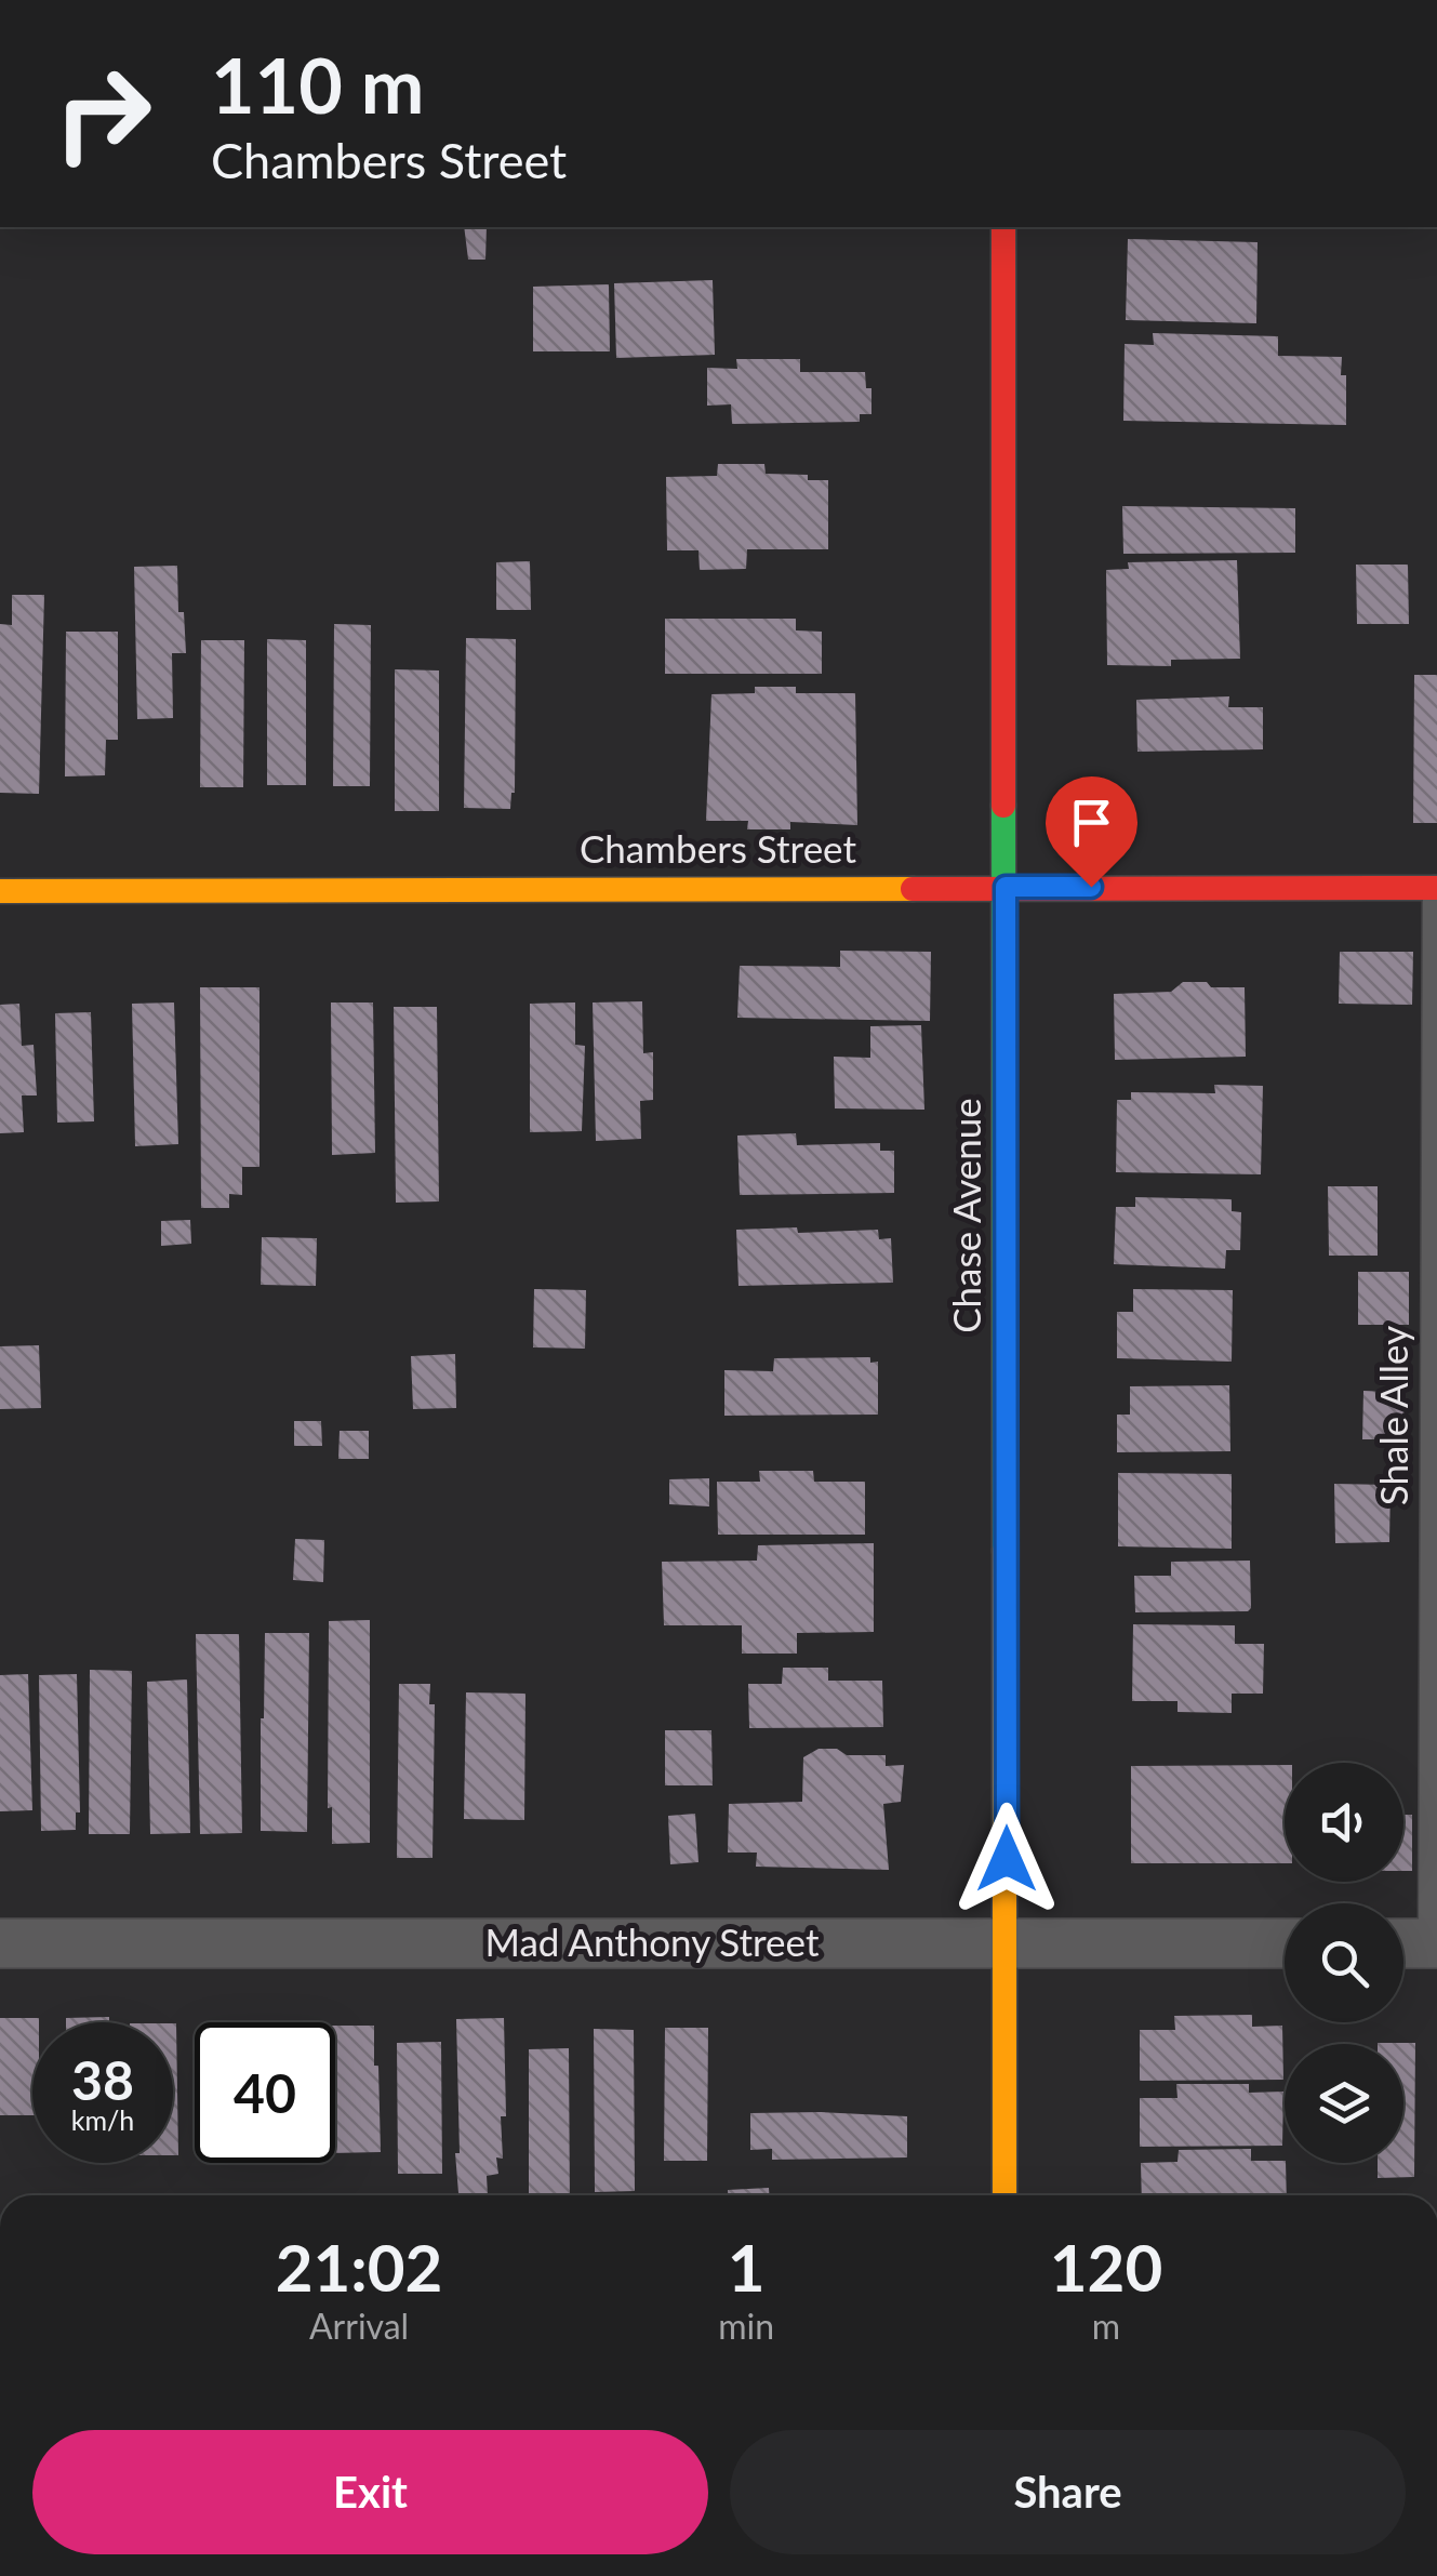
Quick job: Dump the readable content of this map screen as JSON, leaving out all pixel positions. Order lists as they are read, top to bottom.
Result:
{
  "streets": {
    "street": ["Chambers Street", "Chase Avenue", "Mad Anthony Street"],
    "lane": ["Shale Alley"]
  },
  "crossings": [
    ["Chambers Street", "Chase Avenue"],
    ["Chambers Street", "Shale Alley"],
    ["Chase Avenue", "Mad Anthony Street"]
  ],
  "page": {
    "turn": ["110 m", "Chambers Street"],
    "speed": "38 km/h",
    "limit": "40",
    "eta": [
      "21:02",
      "Arrival",
      "1",
      "min",
      "120",
      "m"
    ],
    "buttons": ["Exit", "Share"]
  }
}
